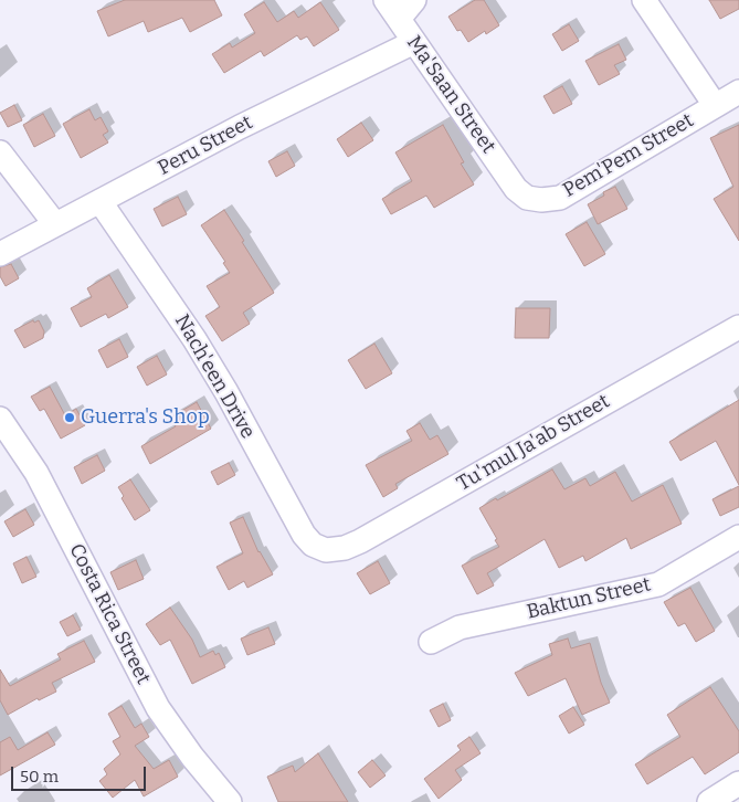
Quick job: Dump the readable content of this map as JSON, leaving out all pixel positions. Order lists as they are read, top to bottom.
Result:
{
  "streets": {
    "street": [
      "Ma'Saan Street",
      "Peru Street",
      "Pem'Pem Street",
      "Nach'een Drive",
      "Tu'mul Ja'ab Street",
      "Baktun Street",
      "Costa Rica Street"
    ]
  },
  "crossings": [
    ["Ma'Saan Street", "Peru Street"],
    ["Ma'Saan Street", "Pem'Pem Street"],
    ["Peru Street", "Nach'een Drive"],
    ["Nach'een Drive", "Tu'mul Ja'ab Street"]
  ],
  "places": ["Guerra's Shop"],
  "scale_bar": "50 m"
}
